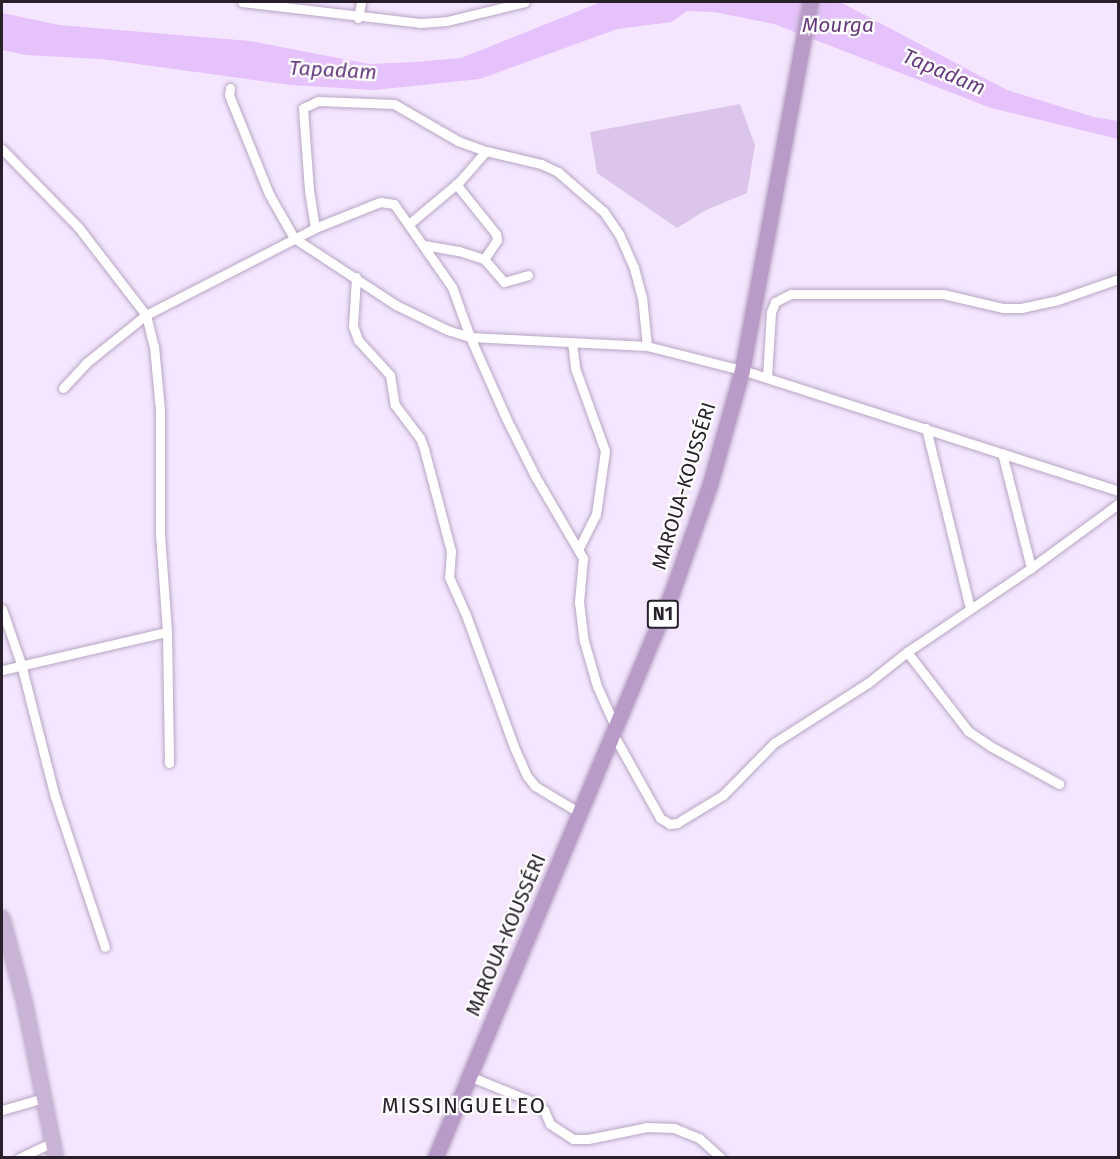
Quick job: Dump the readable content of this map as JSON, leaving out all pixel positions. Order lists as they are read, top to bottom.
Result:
{
  "streets": {
    "highway": ["MAROUA-KOUSSÉRI", "N1"]
  },
  "districts": ["MISSINGUELEO"],
  "water": ["Mourga", "Tapadam"]
}
